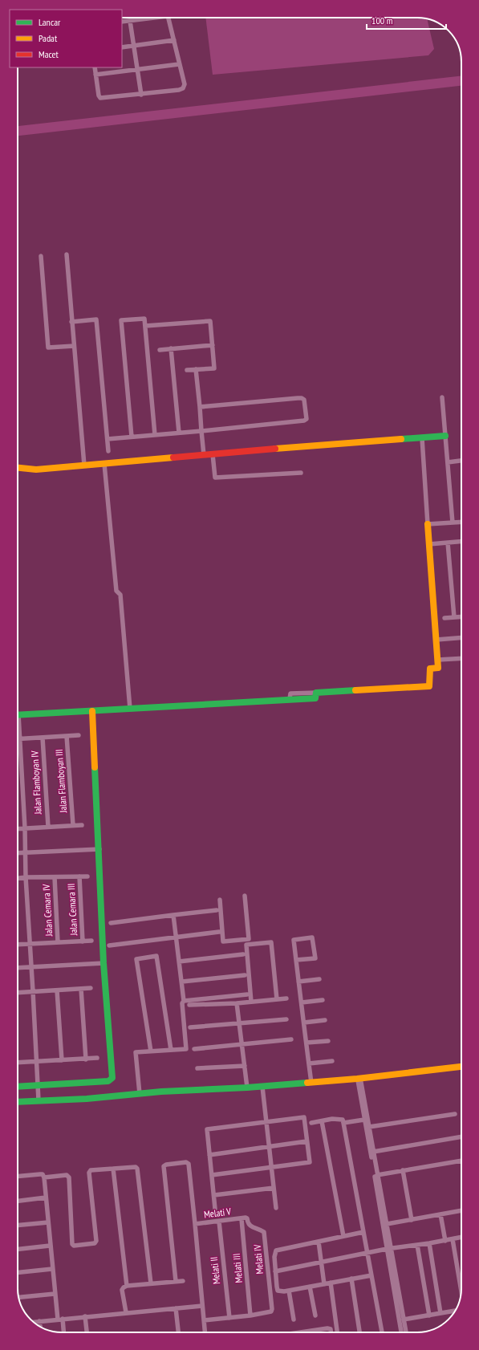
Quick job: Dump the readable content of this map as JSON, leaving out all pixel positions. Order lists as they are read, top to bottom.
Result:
{
  "streets": {
    "street": [
      "Jalan Flamboyan III",
      "Jalan Flamboyan IV",
      "Jalan Cemara III",
      "Jalan Cemara IV",
      "Melati V",
      "Melati IV",
      "Melati III",
      "Melati II"
    ]
  },
  "crossings": [
    ["Melati V", "Melati IV"],
    ["Melati V", "Melati III"],
    ["Melati V", "Melati II"],
    ["Melati IV", "Melati III"]
  ],
  "legend": ["Lancar", "Padat", "Macet"],
  "scale_bar": "100 m"
}
